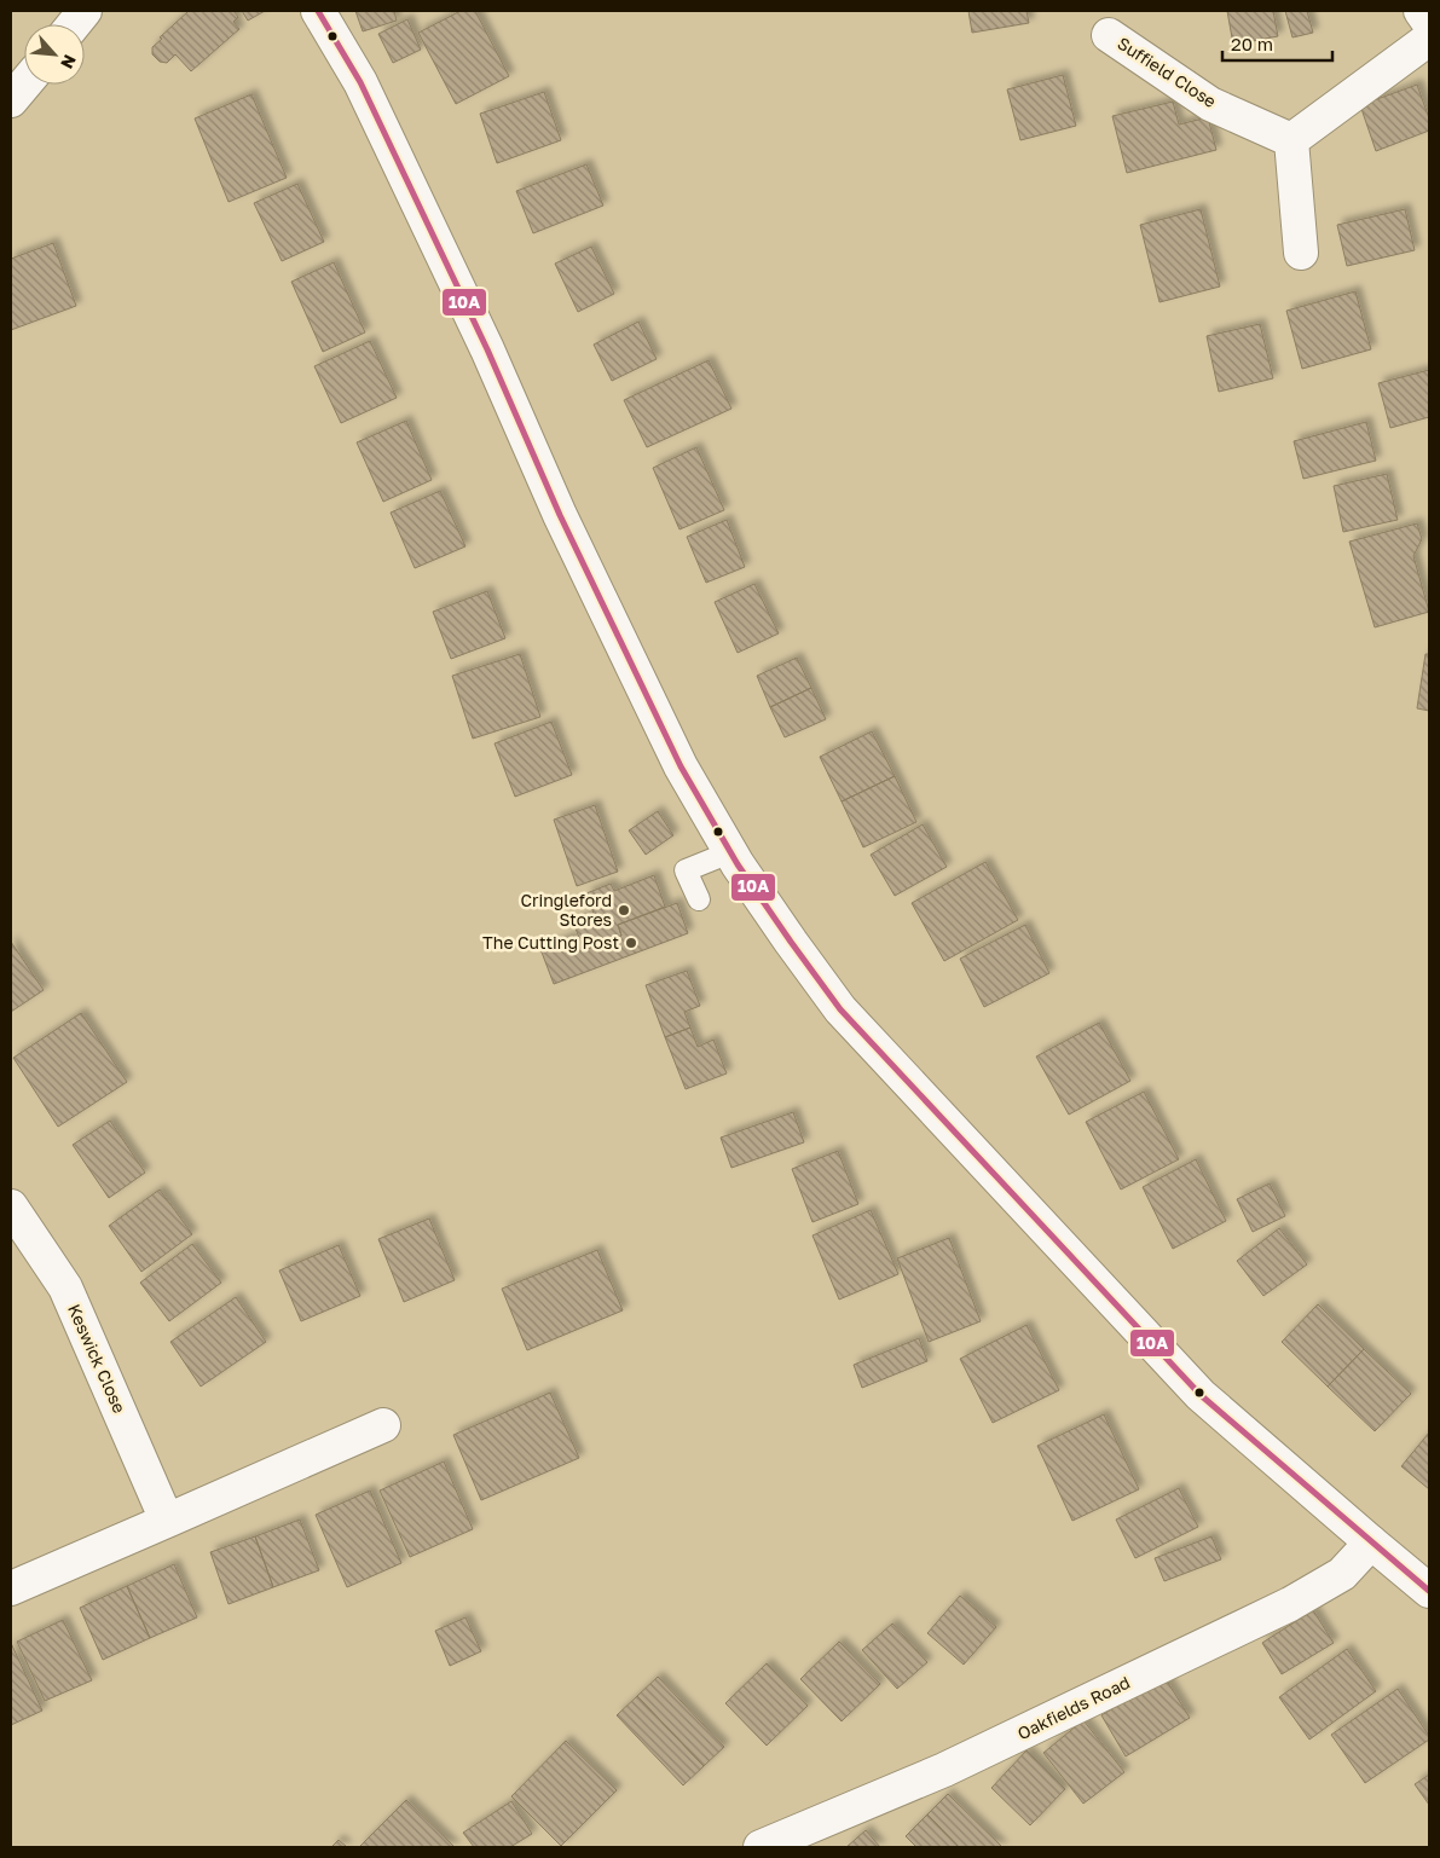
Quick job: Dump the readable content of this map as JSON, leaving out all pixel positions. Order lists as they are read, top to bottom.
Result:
{
  "streets": {
    "street": ["Suffield Close", "Keswick Close", "Oakfields Road"]
  },
  "places": ["Cringleford Stores", "The Cutting Post"],
  "lines": ["transit line 10A"],
  "scale_bar": "20 m",
  "north": "bottom right"
}
